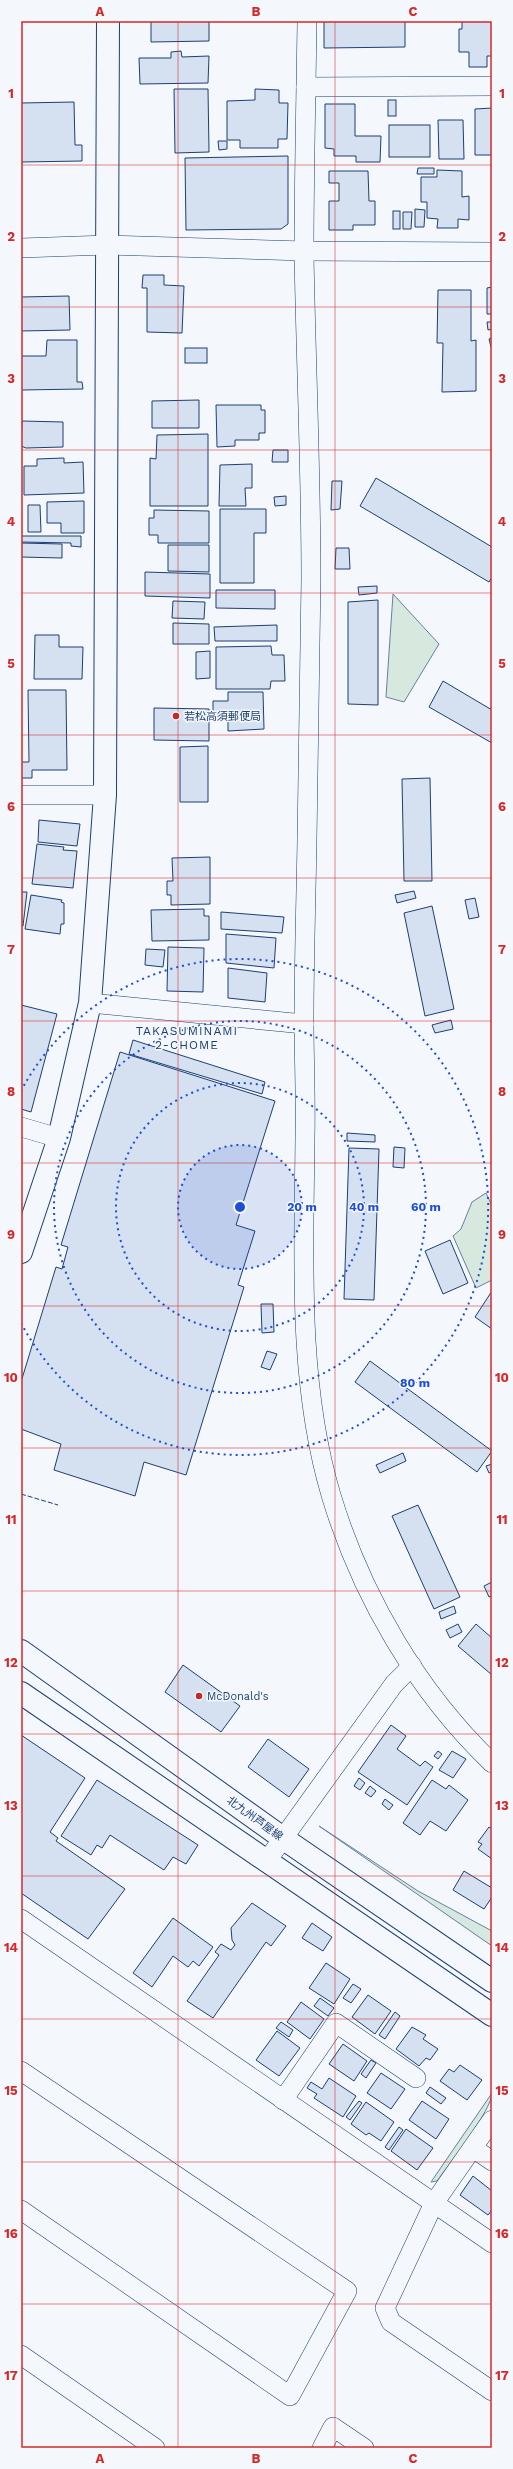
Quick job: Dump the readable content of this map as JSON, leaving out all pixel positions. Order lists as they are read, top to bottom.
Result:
{
  "streets": {
    "street": ["北九州芦屋線"]
  },
  "districts": ["TAKASUMINAMI 2-CHOME"],
  "places": ["若松高須郵便局", "McDonald's"],
  "grid": {
    "columns": ["A", "B", "C"],
    "rows": [
      "1",
      "2",
      "3",
      "4",
      "5",
      "6",
      "7",
      "8",
      "9",
      "10",
      "11",
      "12",
      "13",
      "14",
      "15",
      "16",
      "17"
    ]
  },
  "rings": [
    "20 m",
    "40 m",
    "60 m",
    "80 m"
  ]
}
